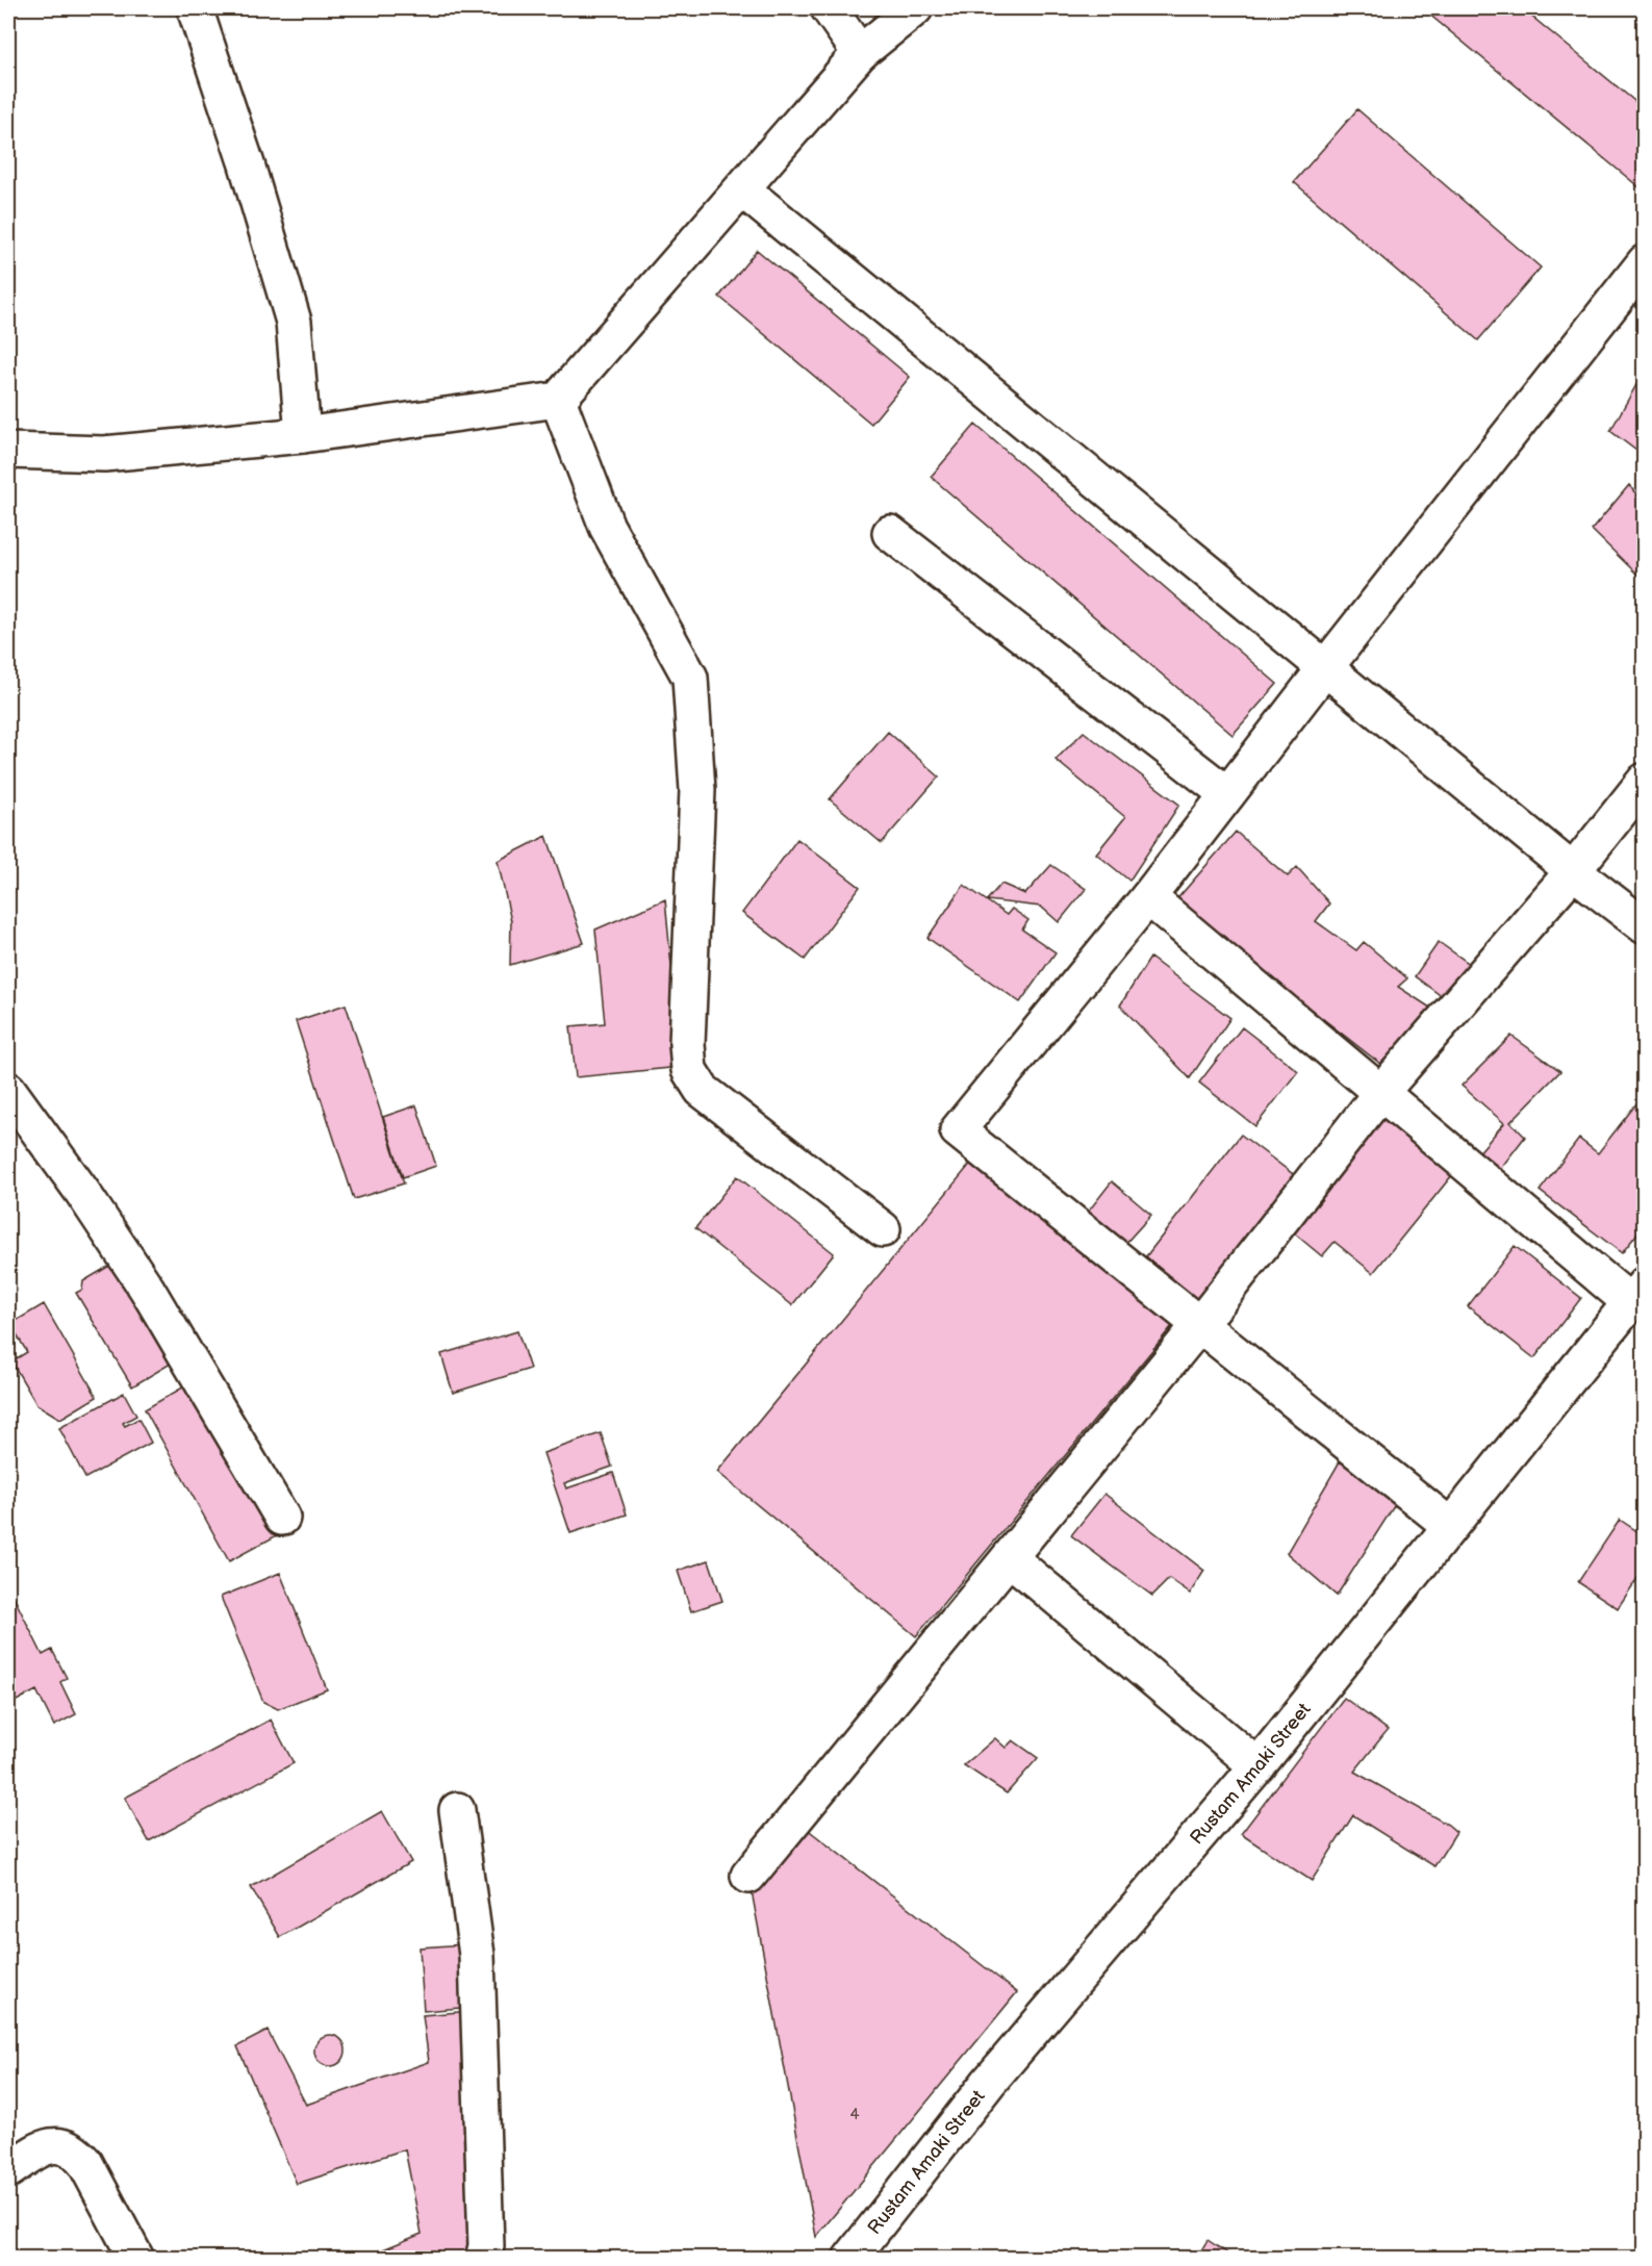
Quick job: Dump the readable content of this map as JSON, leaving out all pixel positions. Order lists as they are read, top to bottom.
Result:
{
  "streets": {
    "street": ["Rustam Amaki Street"]
  },
  "house_numbers": ["4"]
}
